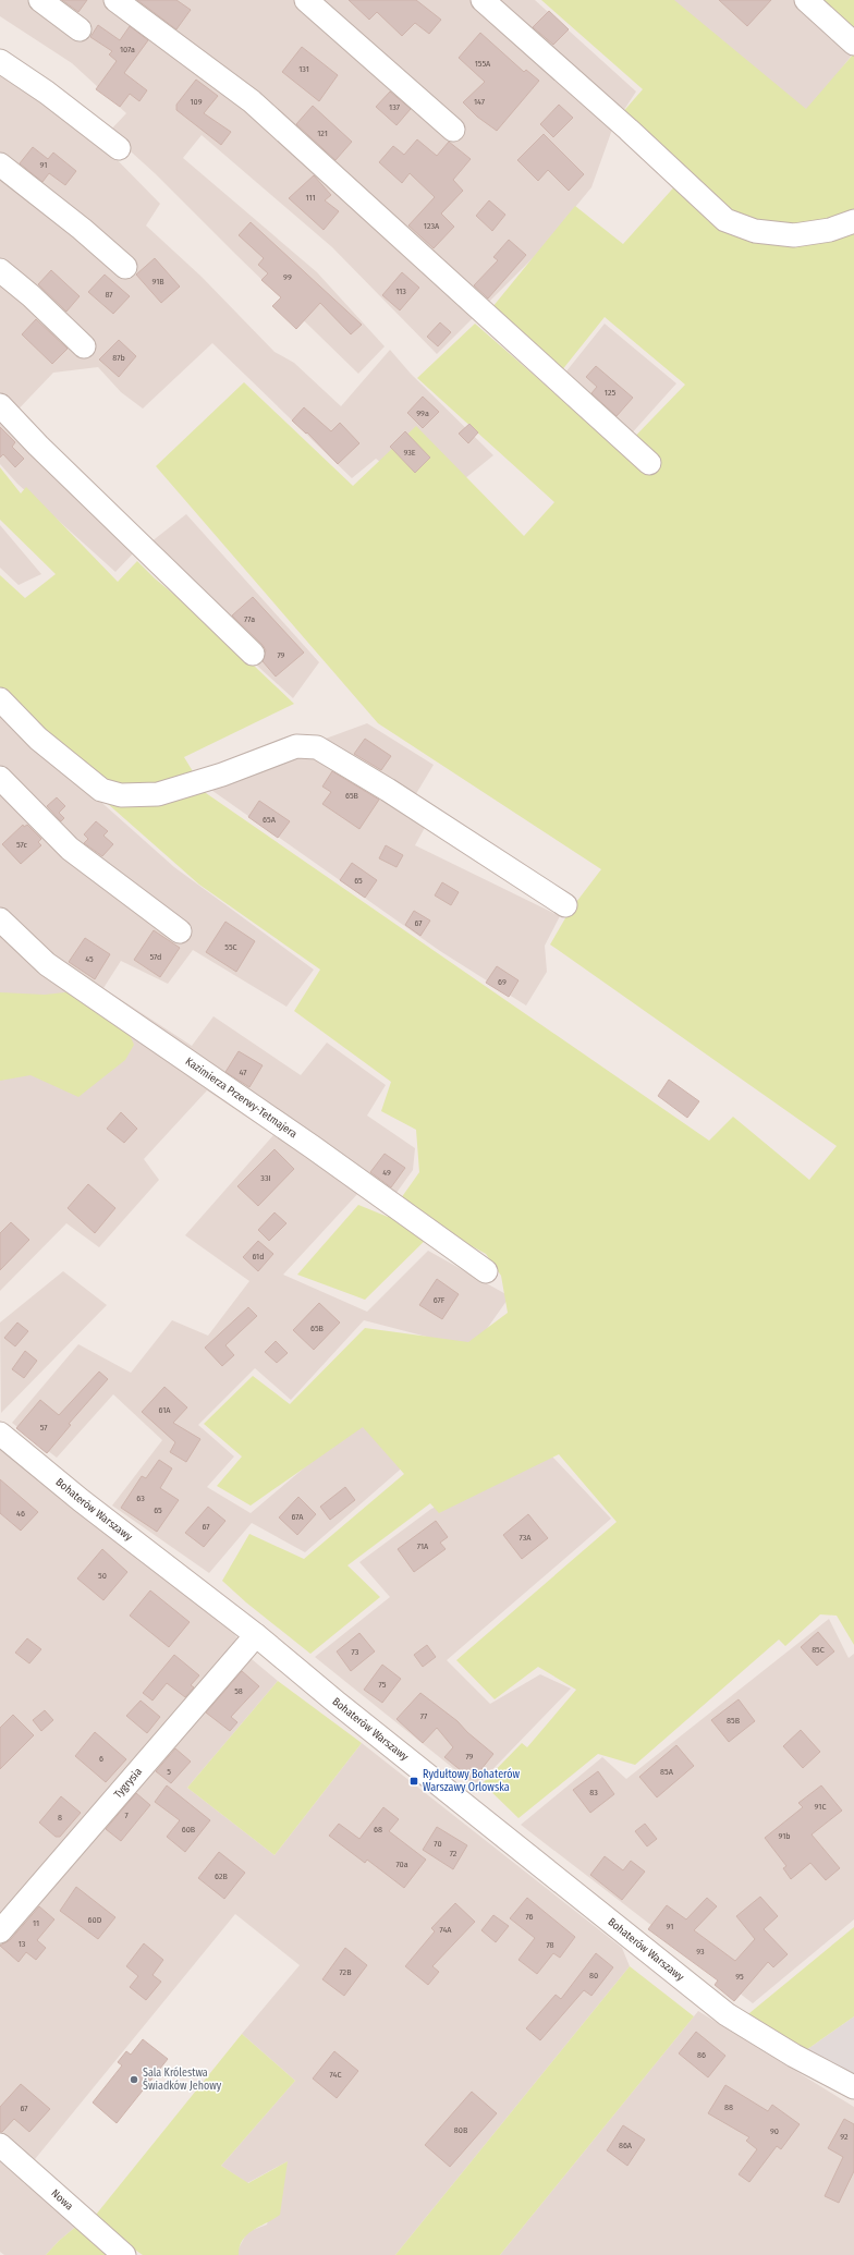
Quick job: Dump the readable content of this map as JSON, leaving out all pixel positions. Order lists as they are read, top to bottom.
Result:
{
  "streets": {
    "street": [
      "Kazimierza Przerwy-Tetmajera",
      "Bohaterów Warszawy",
      "Tygrysia",
      "Nowa"
    ]
  },
  "crossings": [
    ["Bohaterów Warszawy", "Tygrysia"]
  ],
  "places": {
    "transit": ["Rydułtowy Bohaterów Warszawy Orlowska"],
    "other": ["Sala Królestwa Świadków Jehowy"]
  },
  "house_numbers": [
    "107a",
    "155A",
    "131",
    "109",
    "147",
    "137",
    "121",
    "91",
    "111",
    "123A",
    "99",
    "91B",
    "113",
    "87",
    "87b",
    "125",
    "99a",
    "93E",
    "77a",
    "79",
    "65B",
    "65A",
    "57c",
    "65",
    "67",
    "55C",
    "57d",
    "45",
    "69",
    "47",
    "49",
    "33I",
    "61d",
    "67F",
    "65B",
    "61A",
    "57",
    "63",
    "65",
    "46",
    "67A",
    "67",
    "73A",
    "71A",
    "50",
    "85C",
    "73",
    "75",
    "58",
    "77",
    "85B",
    "79",
    "6",
    "5",
    "85A",
    "83",
    "91C",
    "7",
    "8",
    "60B",
    "68",
    "91b",
    "70",
    "72",
    "70a",
    "62B",
    "76",
    "60D",
    "11",
    "91",
    "74A",
    "13",
    "78",
    "93",
    "72B",
    "80",
    "95",
    "86",
    "74C",
    "88",
    "67",
    "80B",
    "90",
    "92",
    "86A"
  ]
}
